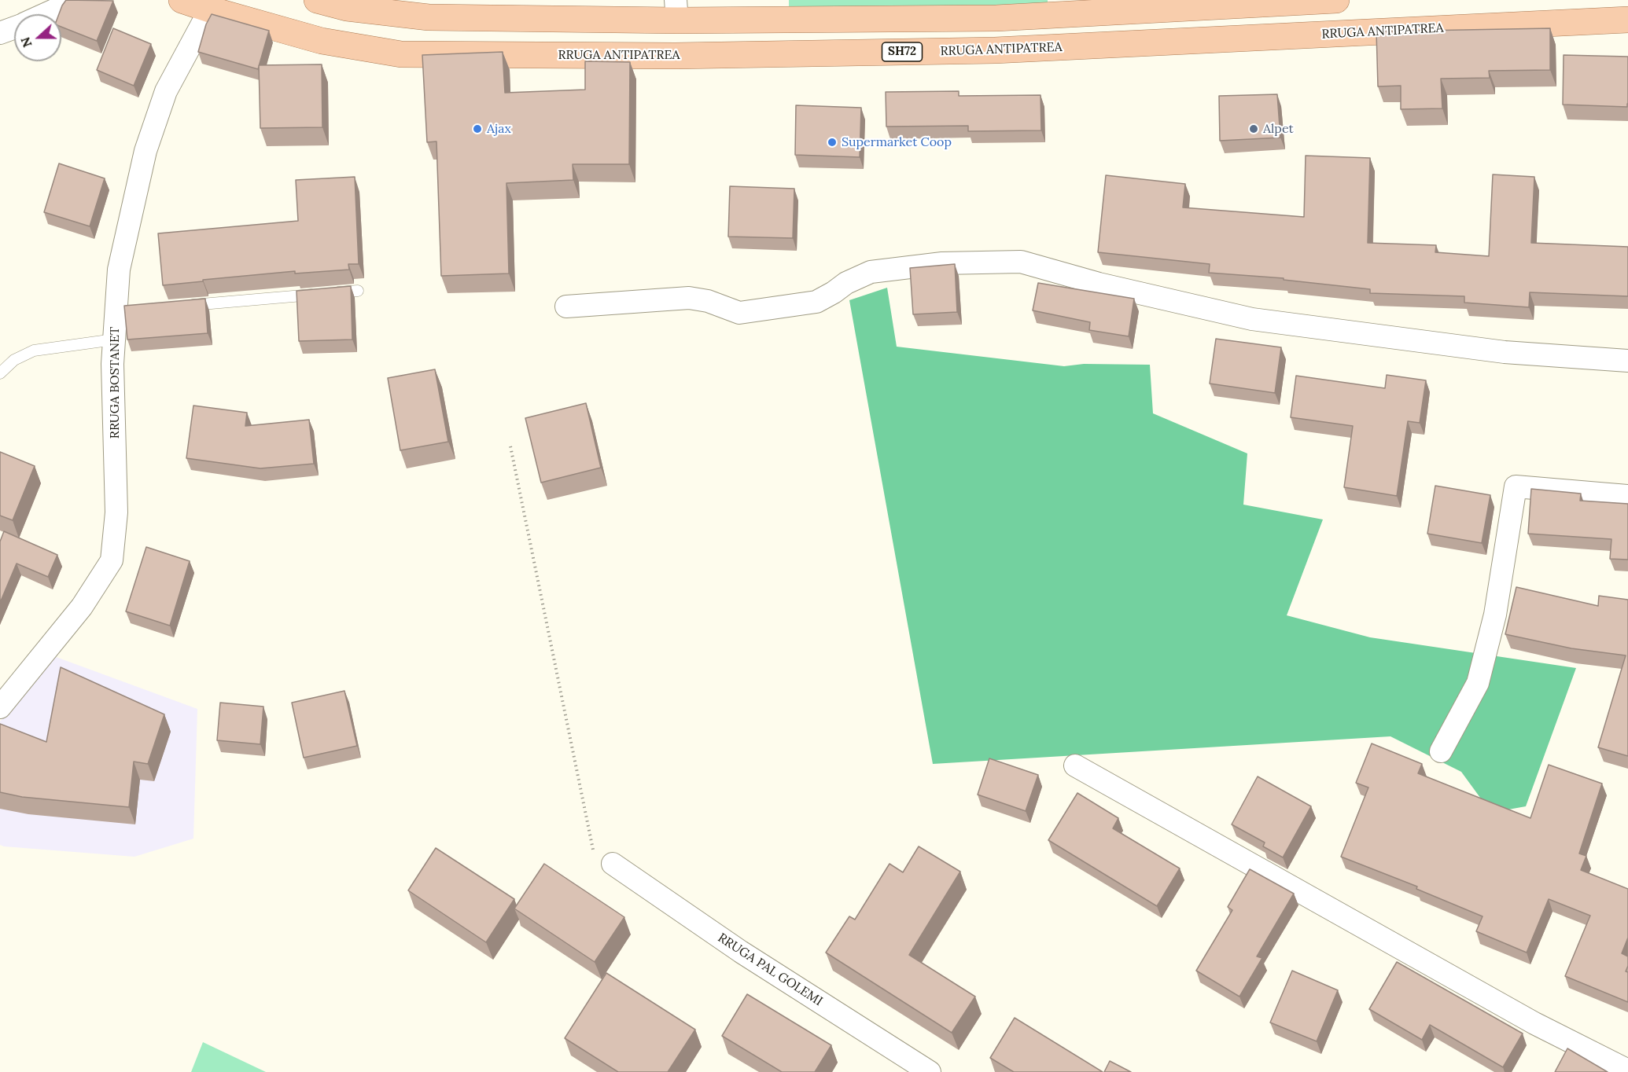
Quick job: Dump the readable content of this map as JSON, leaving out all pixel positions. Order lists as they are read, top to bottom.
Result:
{
  "streets": {
    "main road": ["RRUGA ANTIPATREA", "SH72"],
    "street": ["RRUGA BOSTANET", "RRUGA PAL GOLEMI"]
  },
  "crossings": [
    ["RRUGA ANTIPATREA", "RRUGA BOSTANET"]
  ],
  "places": ["Ajax", "Alpet", "Supermarket Coop"],
  "north": "left"
}
